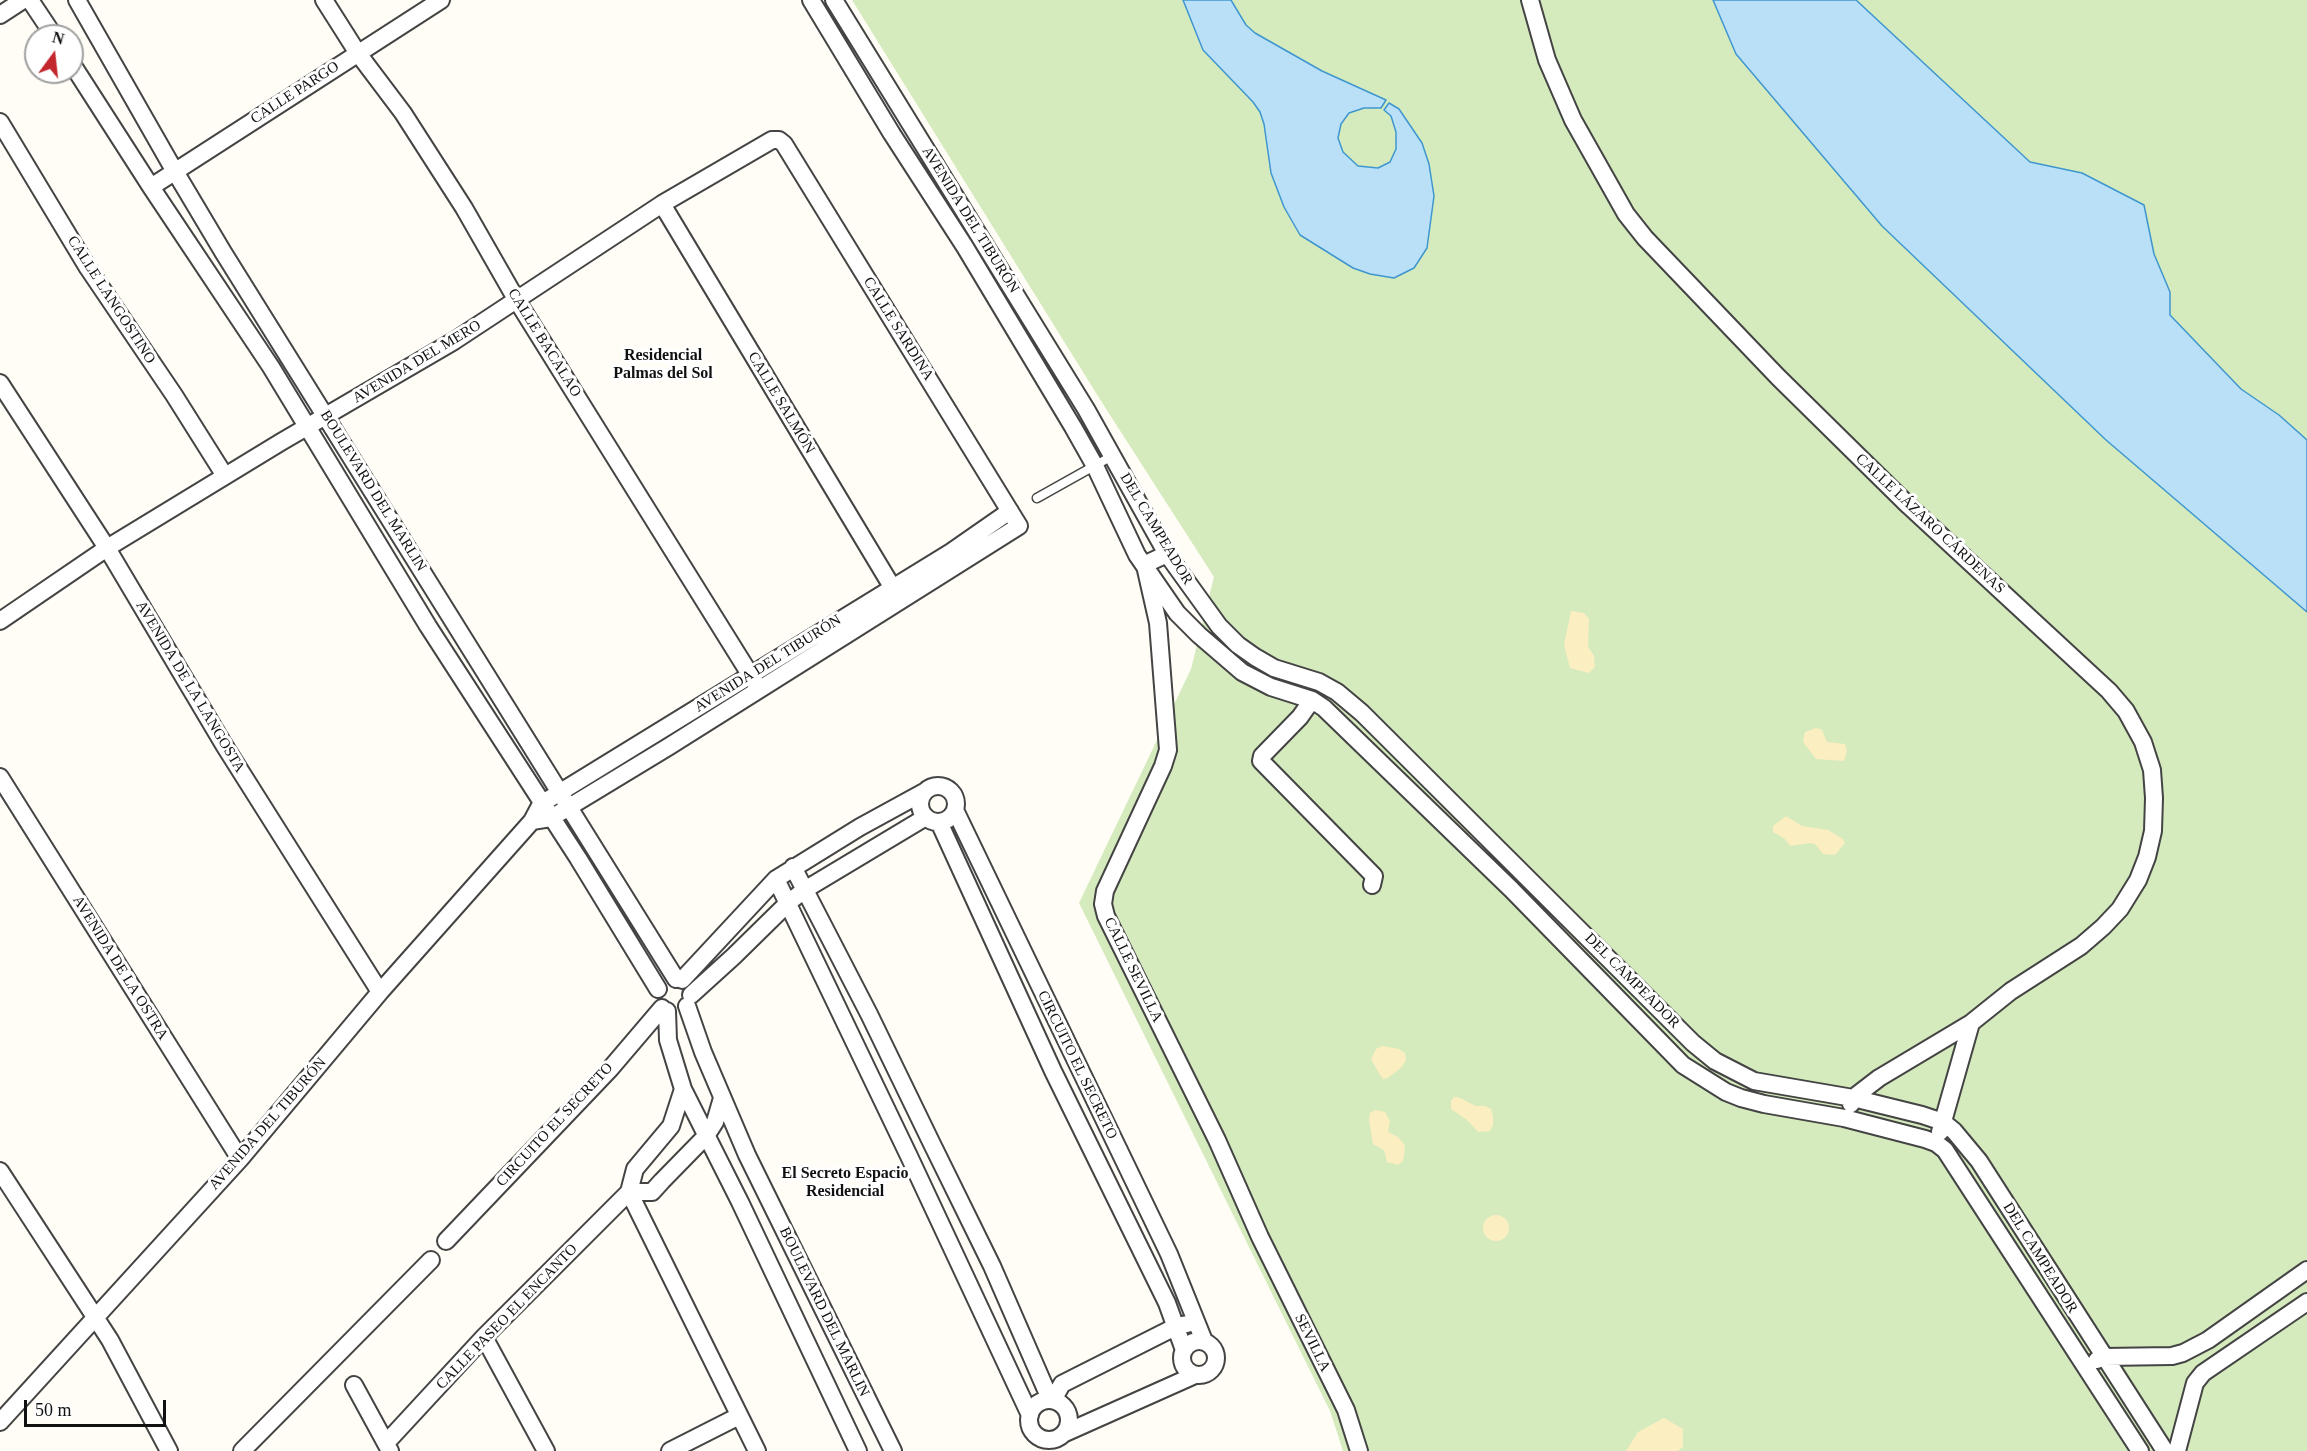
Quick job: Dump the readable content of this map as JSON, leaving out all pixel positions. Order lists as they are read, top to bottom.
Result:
{
  "streets": {
    "street": [
      "CALLE PARGO",
      "AVENIDA DEL TIBURÓN",
      "CALLE LANGOSTINO",
      "CALLE SARDINA",
      "CALLE BACALAO",
      "AVENIDA DEL MERO",
      "CALLE SALMÓN",
      "BOULEVARD DEL MARLIN",
      "CALLE LÁZARO CÁRDENAS",
      "DEL CAMPEADOR",
      "AVENIDA DE LA LANGOSTA",
      "AVENIDA DE LA OSTRA",
      "CALLE SEVILLA",
      "CIRCUITO EL SECRETO",
      "CALLE PASEO EL ENCANTO",
      "SEVILLA"
    ]
  },
  "crossings": [
    ["CALLE PARGO", "CALLE BACALAO"],
    ["CALLE PARGO", "BOULEVARD DEL MARLIN"],
    ["AVENIDA DEL TIBURÓN", "CALLE SARDINA"],
    ["AVENIDA DEL TIBURÓN", "CALLE BACALAO"],
    ["AVENIDA DEL TIBURÓN", "CALLE SALMÓN"],
    ["AVENIDA DEL TIBURÓN", "BOULEVARD DEL MARLIN"],
    ["AVENIDA DEL TIBURÓN", "DEL CAMPEADOR"],
    ["AVENIDA DEL TIBURÓN", "AVENIDA DE LA LANGOSTA"],
    ["AVENIDA DEL TIBURÓN", "AVENIDA DE LA OSTRA"],
    ["CALLE LANGOSTINO", "AVENIDA DEL MERO"],
    ["CALLE SARDINA", "AVENIDA DEL MERO"],
    ["CALLE BACALAO", "AVENIDA DEL MERO"],
    ["AVENIDA DEL MERO", "CALLE SALMÓN"],
    ["AVENIDA DEL MERO", "BOULEVARD DEL MARLIN"],
    ["AVENIDA DEL MERO", "AVENIDA DE LA LANGOSTA"],
    ["BOULEVARD DEL MARLIN", "CIRCUITO EL SECRETO"],
    ["BOULEVARD DEL MARLIN", "CALLE PASEO EL ENCANTO"],
    ["CALLE LÁZARO CÁRDENAS", "DEL CAMPEADOR"],
    ["DEL CAMPEADOR", "CALLE SEVILLA"],
    ["CALLE SEVILLA", "SEVILLA"]
  ],
  "districts": ["Residencial Palmas del Sol", "El Secreto Espacio Residencial"],
  "scale_bar": "50 m",
  "north": "top"
}
